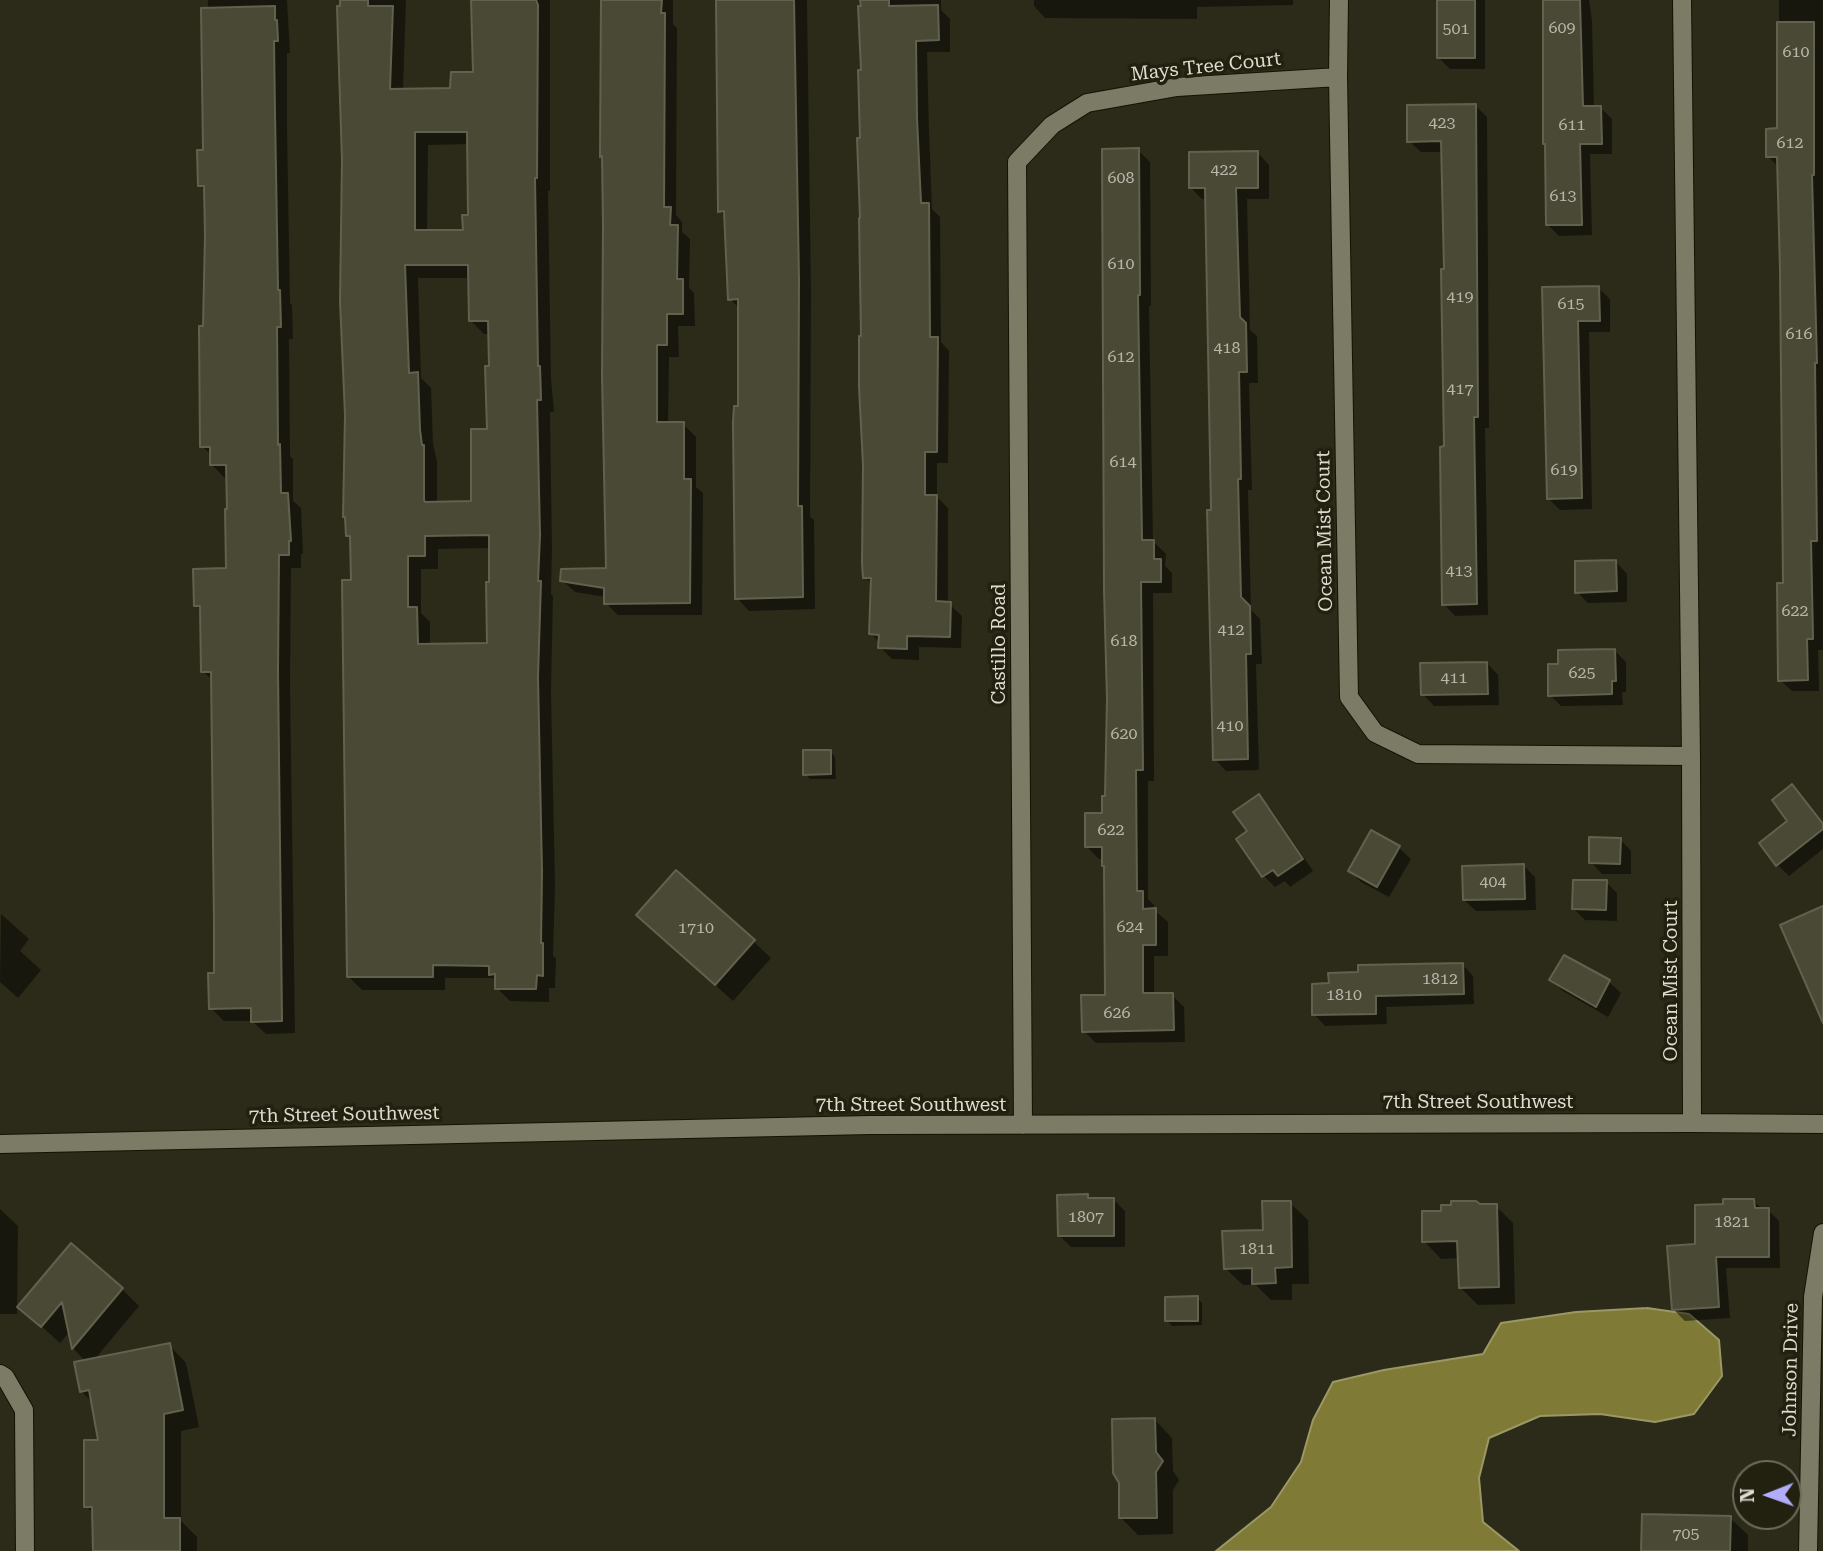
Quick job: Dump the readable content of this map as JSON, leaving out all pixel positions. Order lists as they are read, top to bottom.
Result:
{
  "streets": {
    "street": [
      "Mays Tree Court",
      "Ocean Mist Court",
      "Castillo Road",
      "7th Street Southwest",
      "Johnson Drive"
    ]
  },
  "crossings": [
    ["Mays Tree Court", "Ocean Mist Court"],
    ["Mays Tree Court", "Castillo Road"],
    ["Ocean Mist Court", "7th Street Southwest"],
    ["Castillo Road", "7th Street Southwest"]
  ],
  "house_numbers": [
    "609",
    "501",
    "610",
    "423",
    "611",
    "612",
    "422",
    "608",
    "613",
    "610",
    "419",
    "615",
    "616",
    "418",
    "612",
    "417",
    "614",
    "619",
    "413",
    "622",
    "412",
    "618",
    "625",
    "411",
    "410",
    "620",
    "622",
    "404",
    "624",
    "1710",
    "1812",
    "1810",
    "626",
    "1807",
    "1821",
    "1811",
    "705"
  ],
  "north": "left"
}
